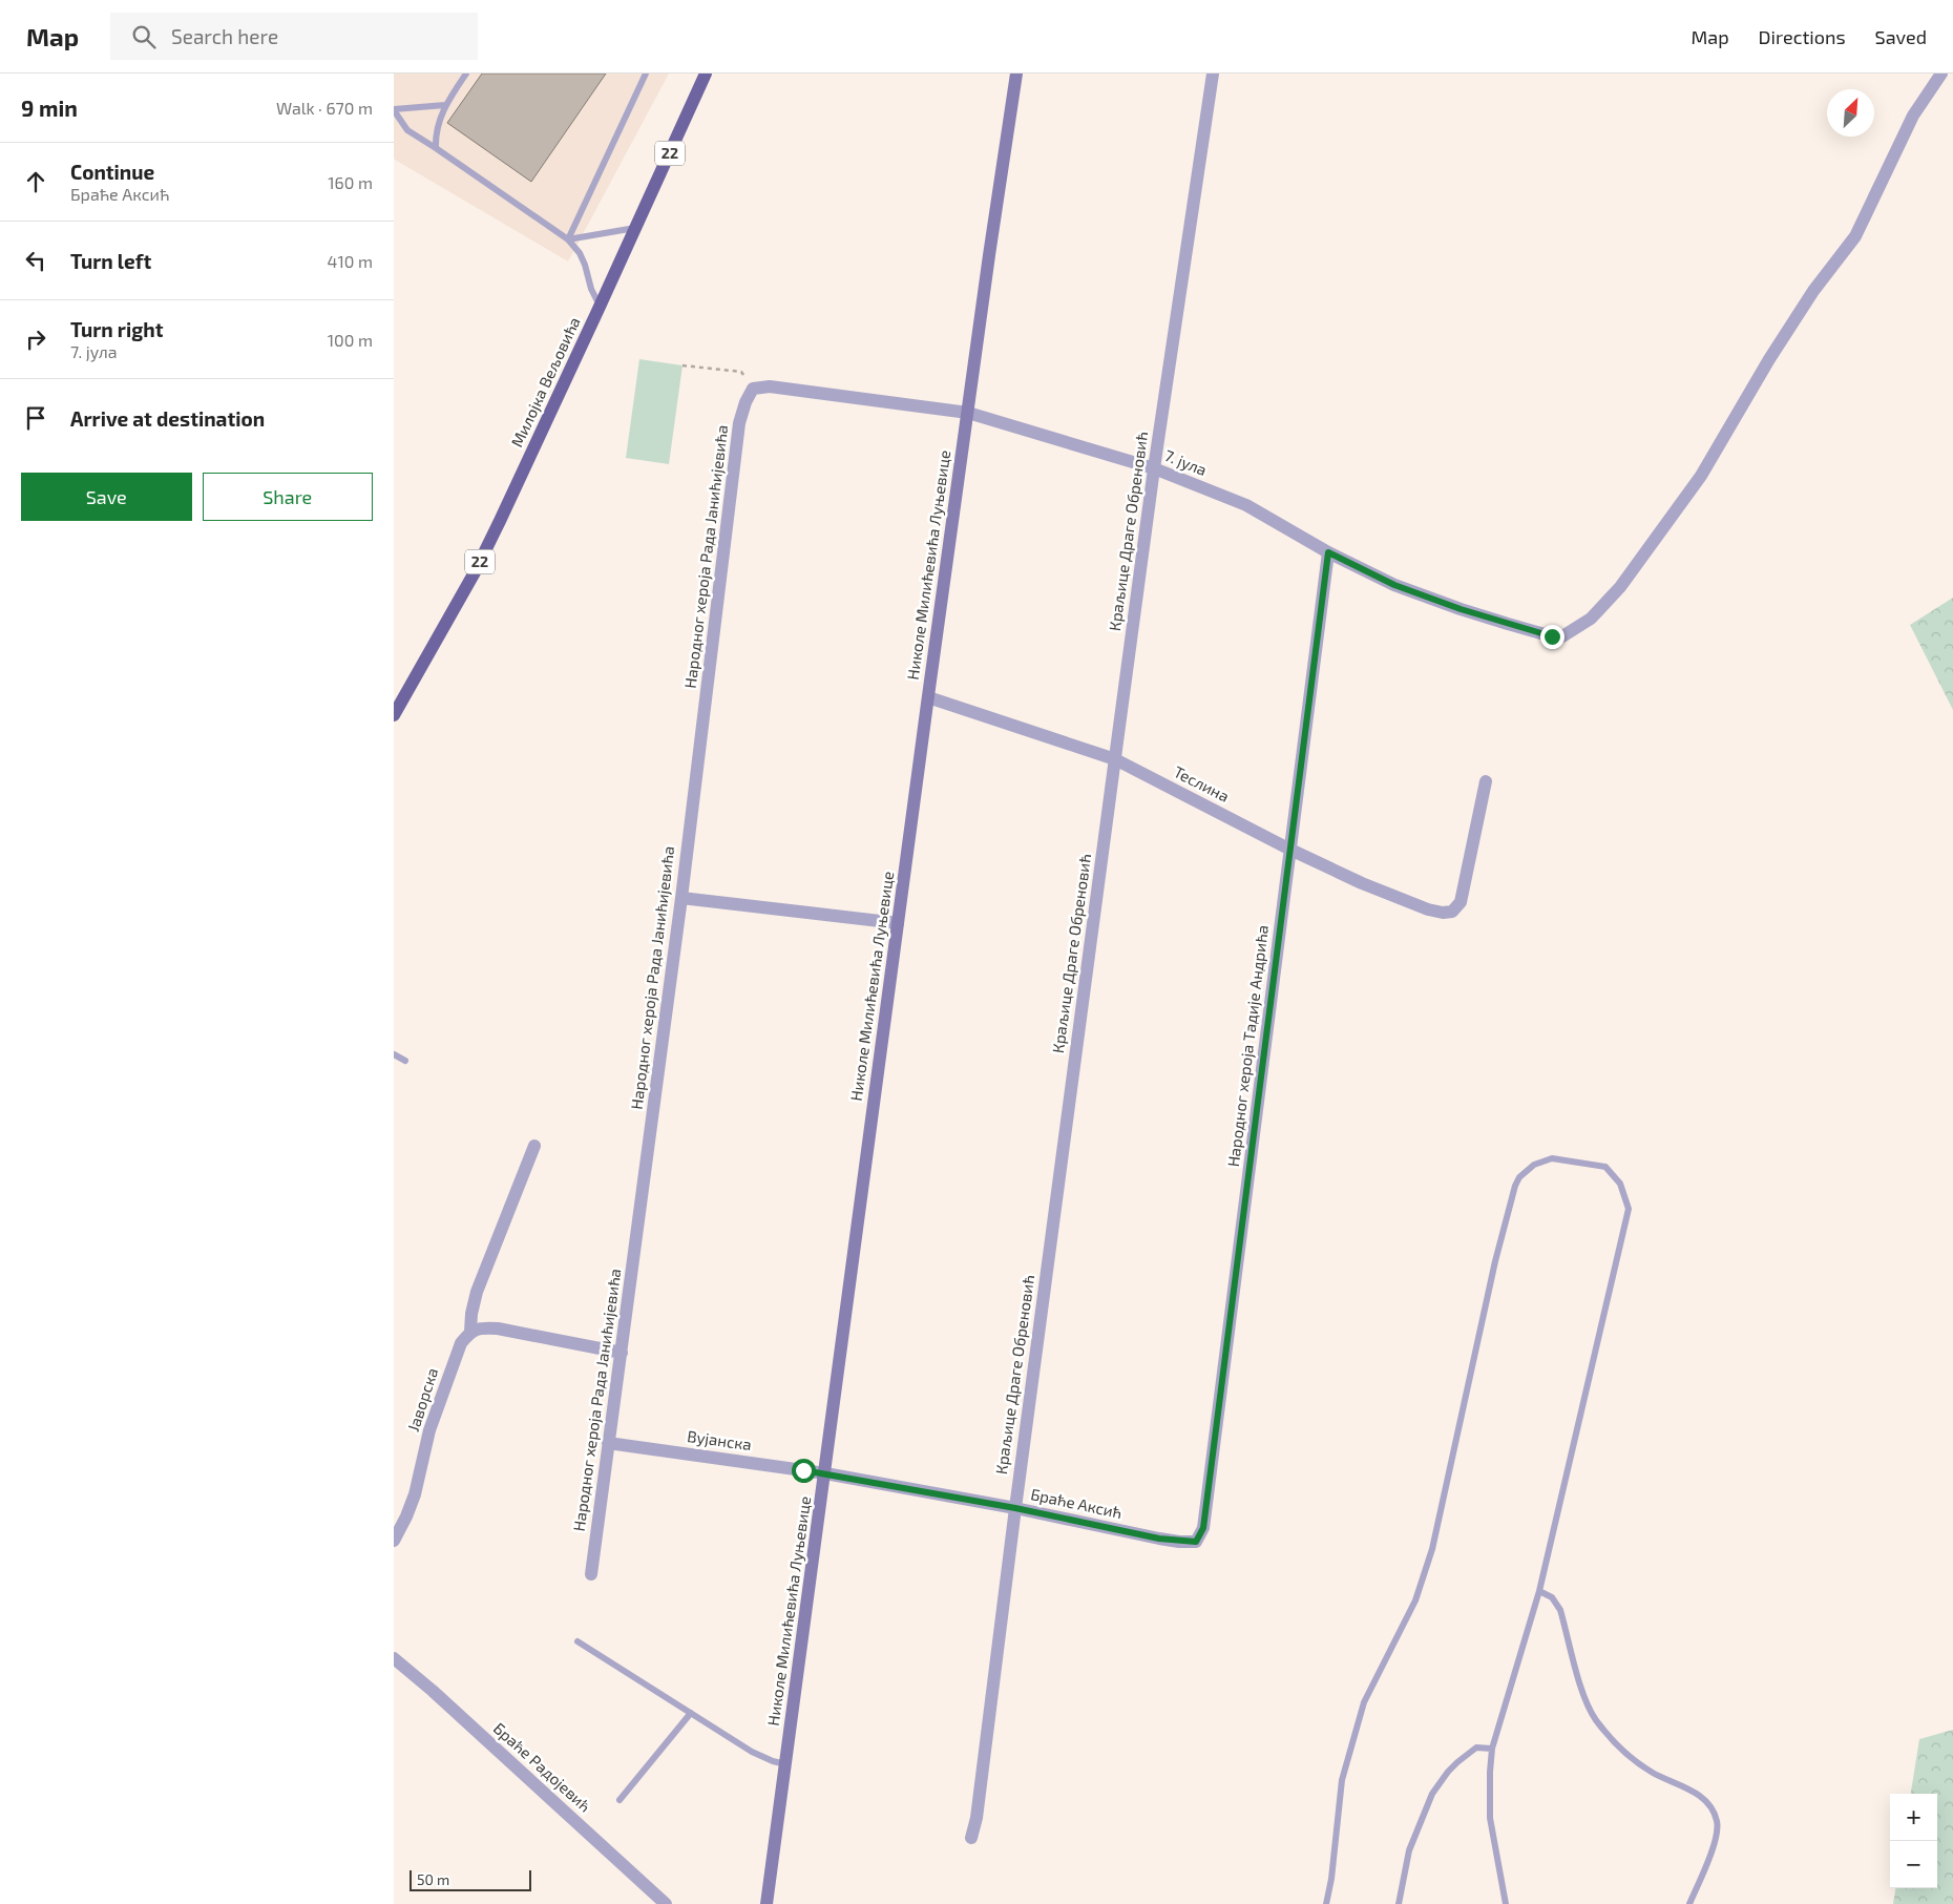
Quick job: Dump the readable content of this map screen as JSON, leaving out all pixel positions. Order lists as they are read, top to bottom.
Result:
{
  "streets": {
    "main road": ["22", "Милојка Вељовића"],
    "street": [
      "7. јула",
      "Краљице Драге Обреновић",
      "Народног хероја Рада Јанићијевића",
      "Николе Милићевића Луњевице",
      "Теслина",
      "Народног хероја Тадије Андрића",
      "Јаворска",
      "Вујанска",
      "Браће Аксић",
      "Браће Радојевић"
    ]
  },
  "crossings": [
    ["7. јула", "Краљице Драге Обреновић"],
    ["7. јула", "Народног хероја Рада Јанићијевића"],
    ["7. јула", "Николе Милићевића Луњевице"],
    ["7. јула", "Народног хероја Тадије Андрића"],
    ["Краљице Драге Обреновић", "Теслина"],
    ["Краљице Драге Обреновић", "Браће Аксић"],
    ["Народног хероја Рада Јанићијевића", "Вујанска"],
    ["Николе Милићевића Луњевице", "Теслина"],
    ["Николе Милићевића Луњевице", "Вујанска"],
    ["Николе Милићевића Луњевице", "Браће Аксић"],
    ["Теслина", "Народног хероја Тадије Андрића"],
    ["Народног хероја Тадије Андрића", "Браће Аксић"],
    ["Вујанска", "Браће Аксић"]
  ],
  "scale_bar": "50 m",
  "north": "top right",
  "page": {
    "header": "Map",
    "search": "Search here",
    "nav": ["Map", "Directions", "Saved"],
    "heading": ["9 min", "Walk · 670 m"],
    "list": [
      ["Continue", "Браће Аксић", "160 m"],
      ["Turn left", "410 m"],
      ["Turn right", "7. јула", "100 m"],
      "Arrive at destination"
    ],
    "buttons": ["Save", "Share"],
    "map_buttons": ["+", "−"],
    "scale": "50 m"
  }
}
